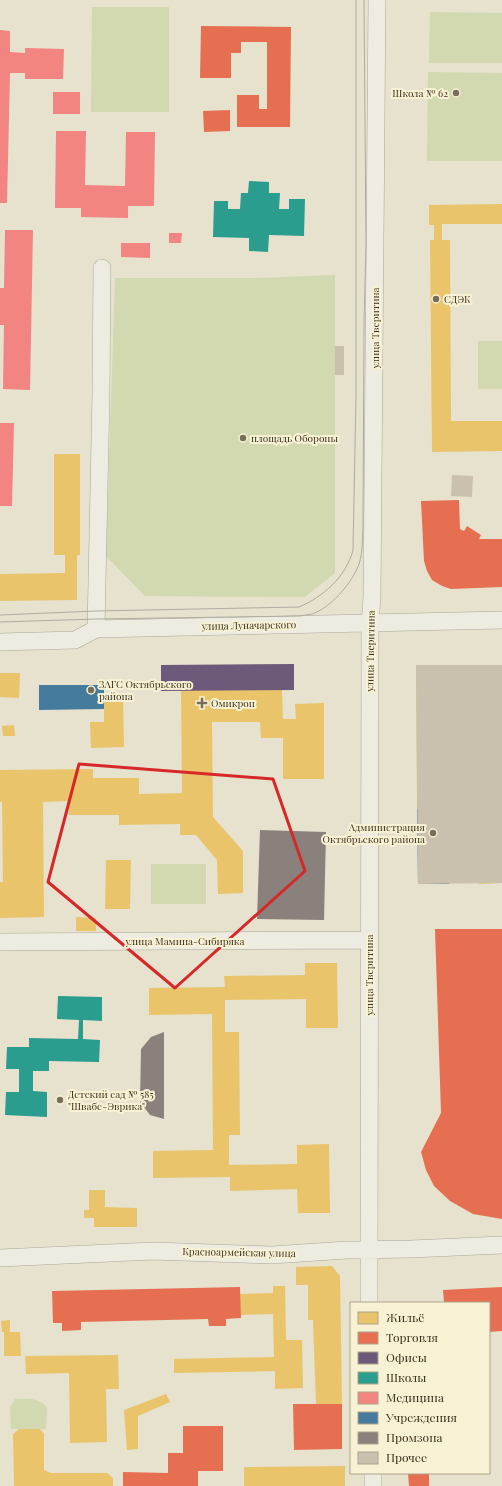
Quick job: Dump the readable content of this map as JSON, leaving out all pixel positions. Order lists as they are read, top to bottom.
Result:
{
  "streets": {
    "street": [
      "улица Тверитина",
      "улица Луначарского",
      "улица Мамина-Сибиряка",
      "Красноармейская улица"
    ]
  },
  "crossings": [
    ["улица Тверитина", "улица Луначарского"],
    ["улица Тверитина", "улица Мамина-Сибиряка"],
    ["улица Тверитина", "Красноармейская улица"]
  ],
  "places": {
    "other": [
      "Школа № 62",
      "СДЭК",
      "площадь Обороны",
      "ЗАГС Октябрьского района",
      "Администрация Октябрьского района",
      "Детский сад № 585 \"Швабе-Эврика\""
    ],
    "health": ["Омикрон"]
  },
  "legend": [
    "Жильё",
    "Торговля",
    "Офисы",
    "Школы",
    "Медицина",
    "Учреждения",
    "Промзона",
    "Прочее"
  ]
}
